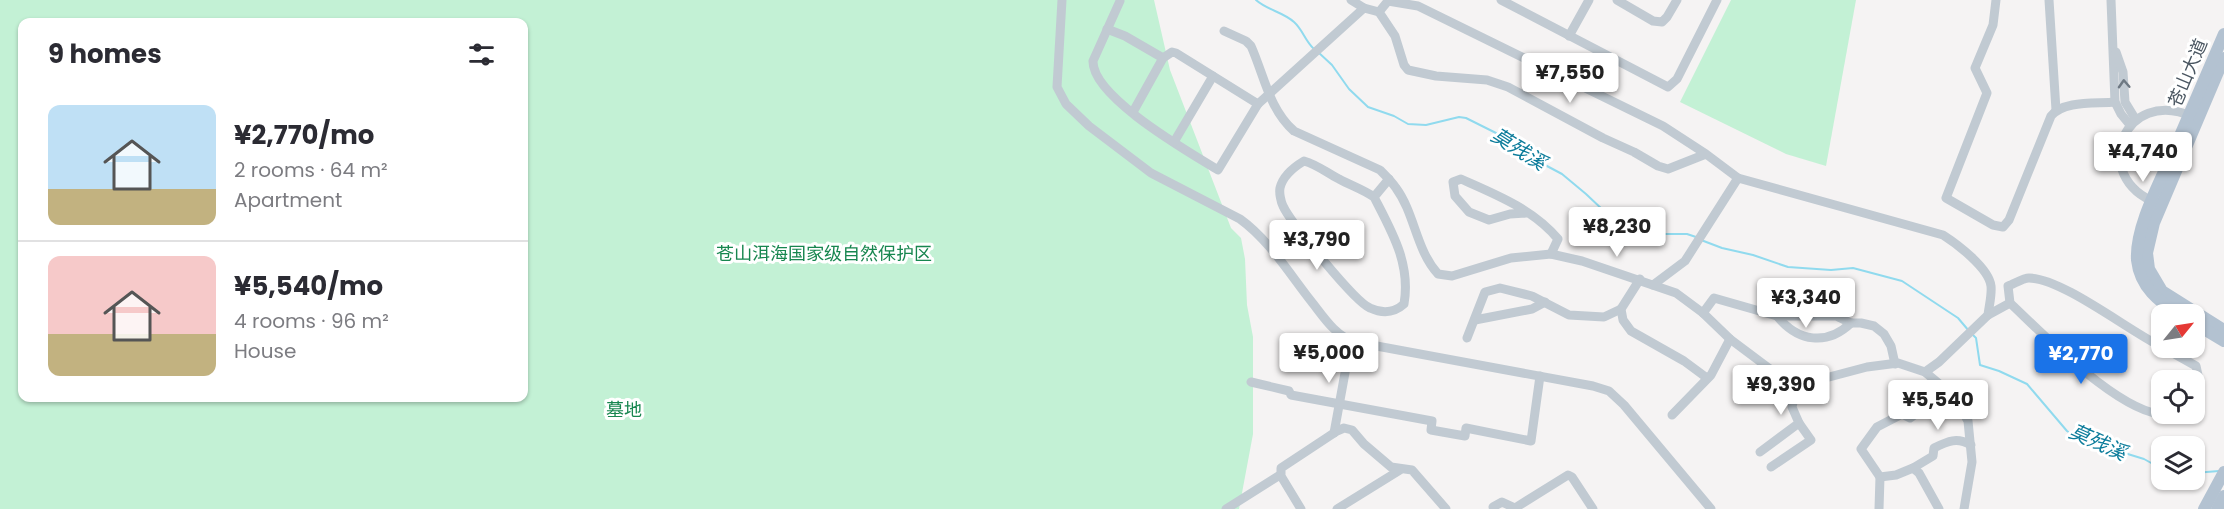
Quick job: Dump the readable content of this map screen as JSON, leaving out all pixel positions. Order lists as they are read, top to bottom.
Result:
{
  "streets": {
    "main road": ["苍山大道"]
  },
  "water": ["莫残溪"],
  "parks": ["苍山洱海国家级自然保护区", "墓地"],
  "north": "top right",
  "page": {
    "heading": "9 homes",
    "price": [
      "¥7,550",
      "¥4,740",
      "¥8,230",
      "¥3,790",
      "¥3,340",
      "¥5,000",
      "¥2,770",
      "¥9,390",
      "¥5,540"
    ],
    "list": [
      {
        "name": "¥2,770/mo",
        "note": "2 rooms · 64 m² · Apartment"
      },
      {
        "name": "¥5,540/mo",
        "note": "4 rooms · 96 m² · House"
      }
    ]
  }
}
